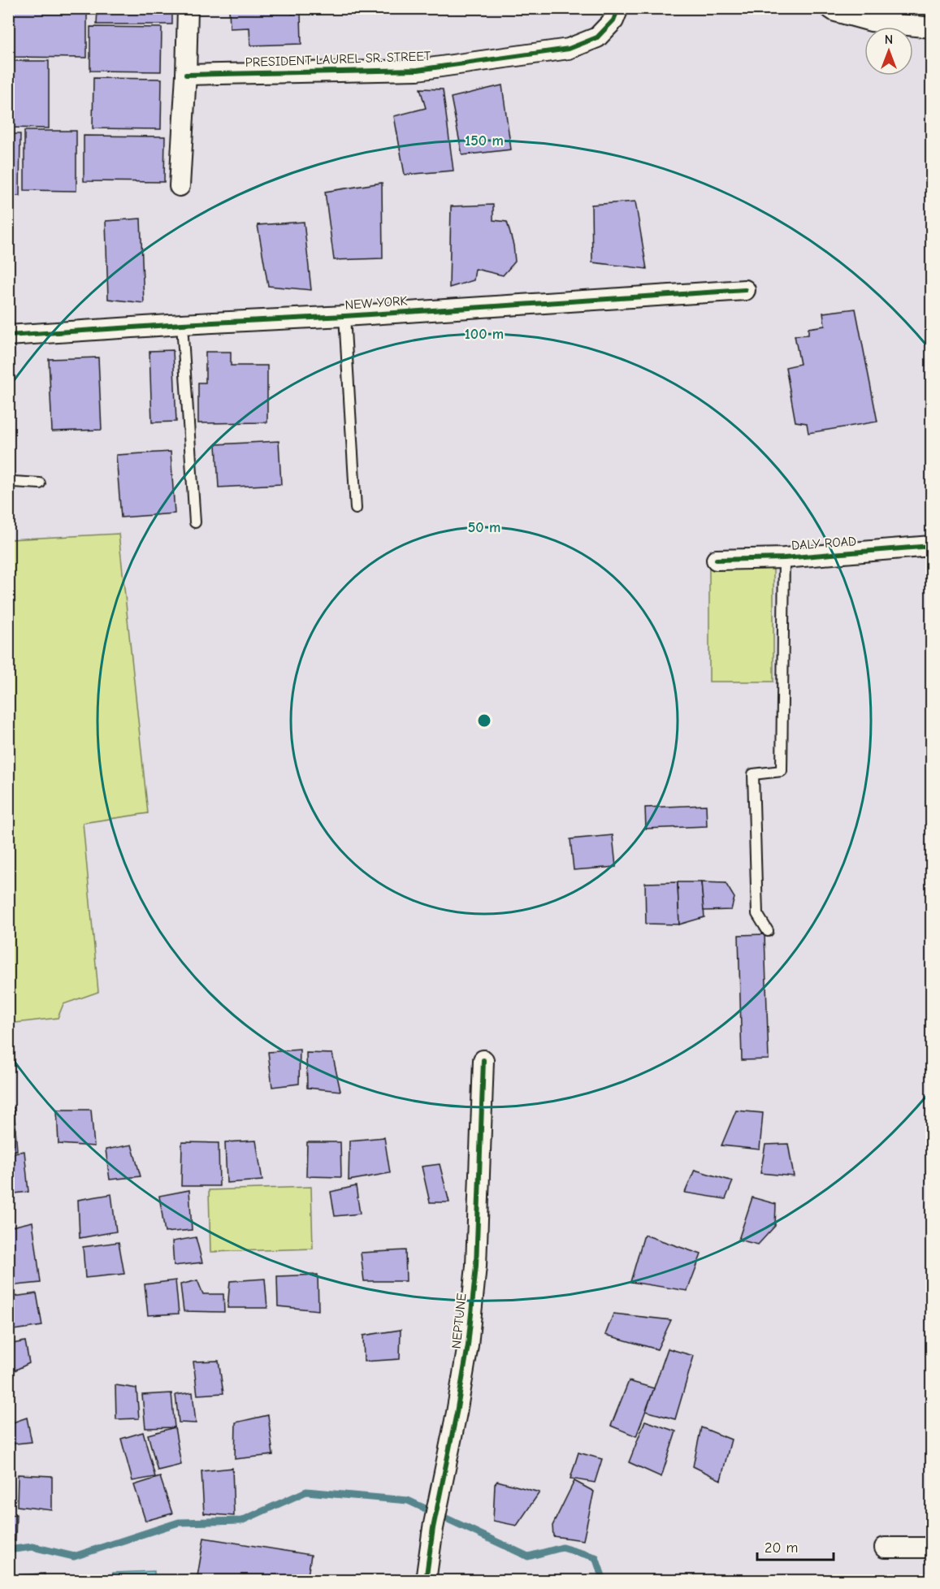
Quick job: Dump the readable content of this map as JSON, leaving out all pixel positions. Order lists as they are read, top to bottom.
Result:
{
  "streets": {
    "street": [
      "PRESIDENT LAUREL SR. STREET",
      "NEW YORK",
      "DALY ROAD",
      "NEPTUNE"
    ]
  },
  "scale_bar": "20 m",
  "north": "top",
  "rings": ["150 m", "100 m", "50 m"]
}
